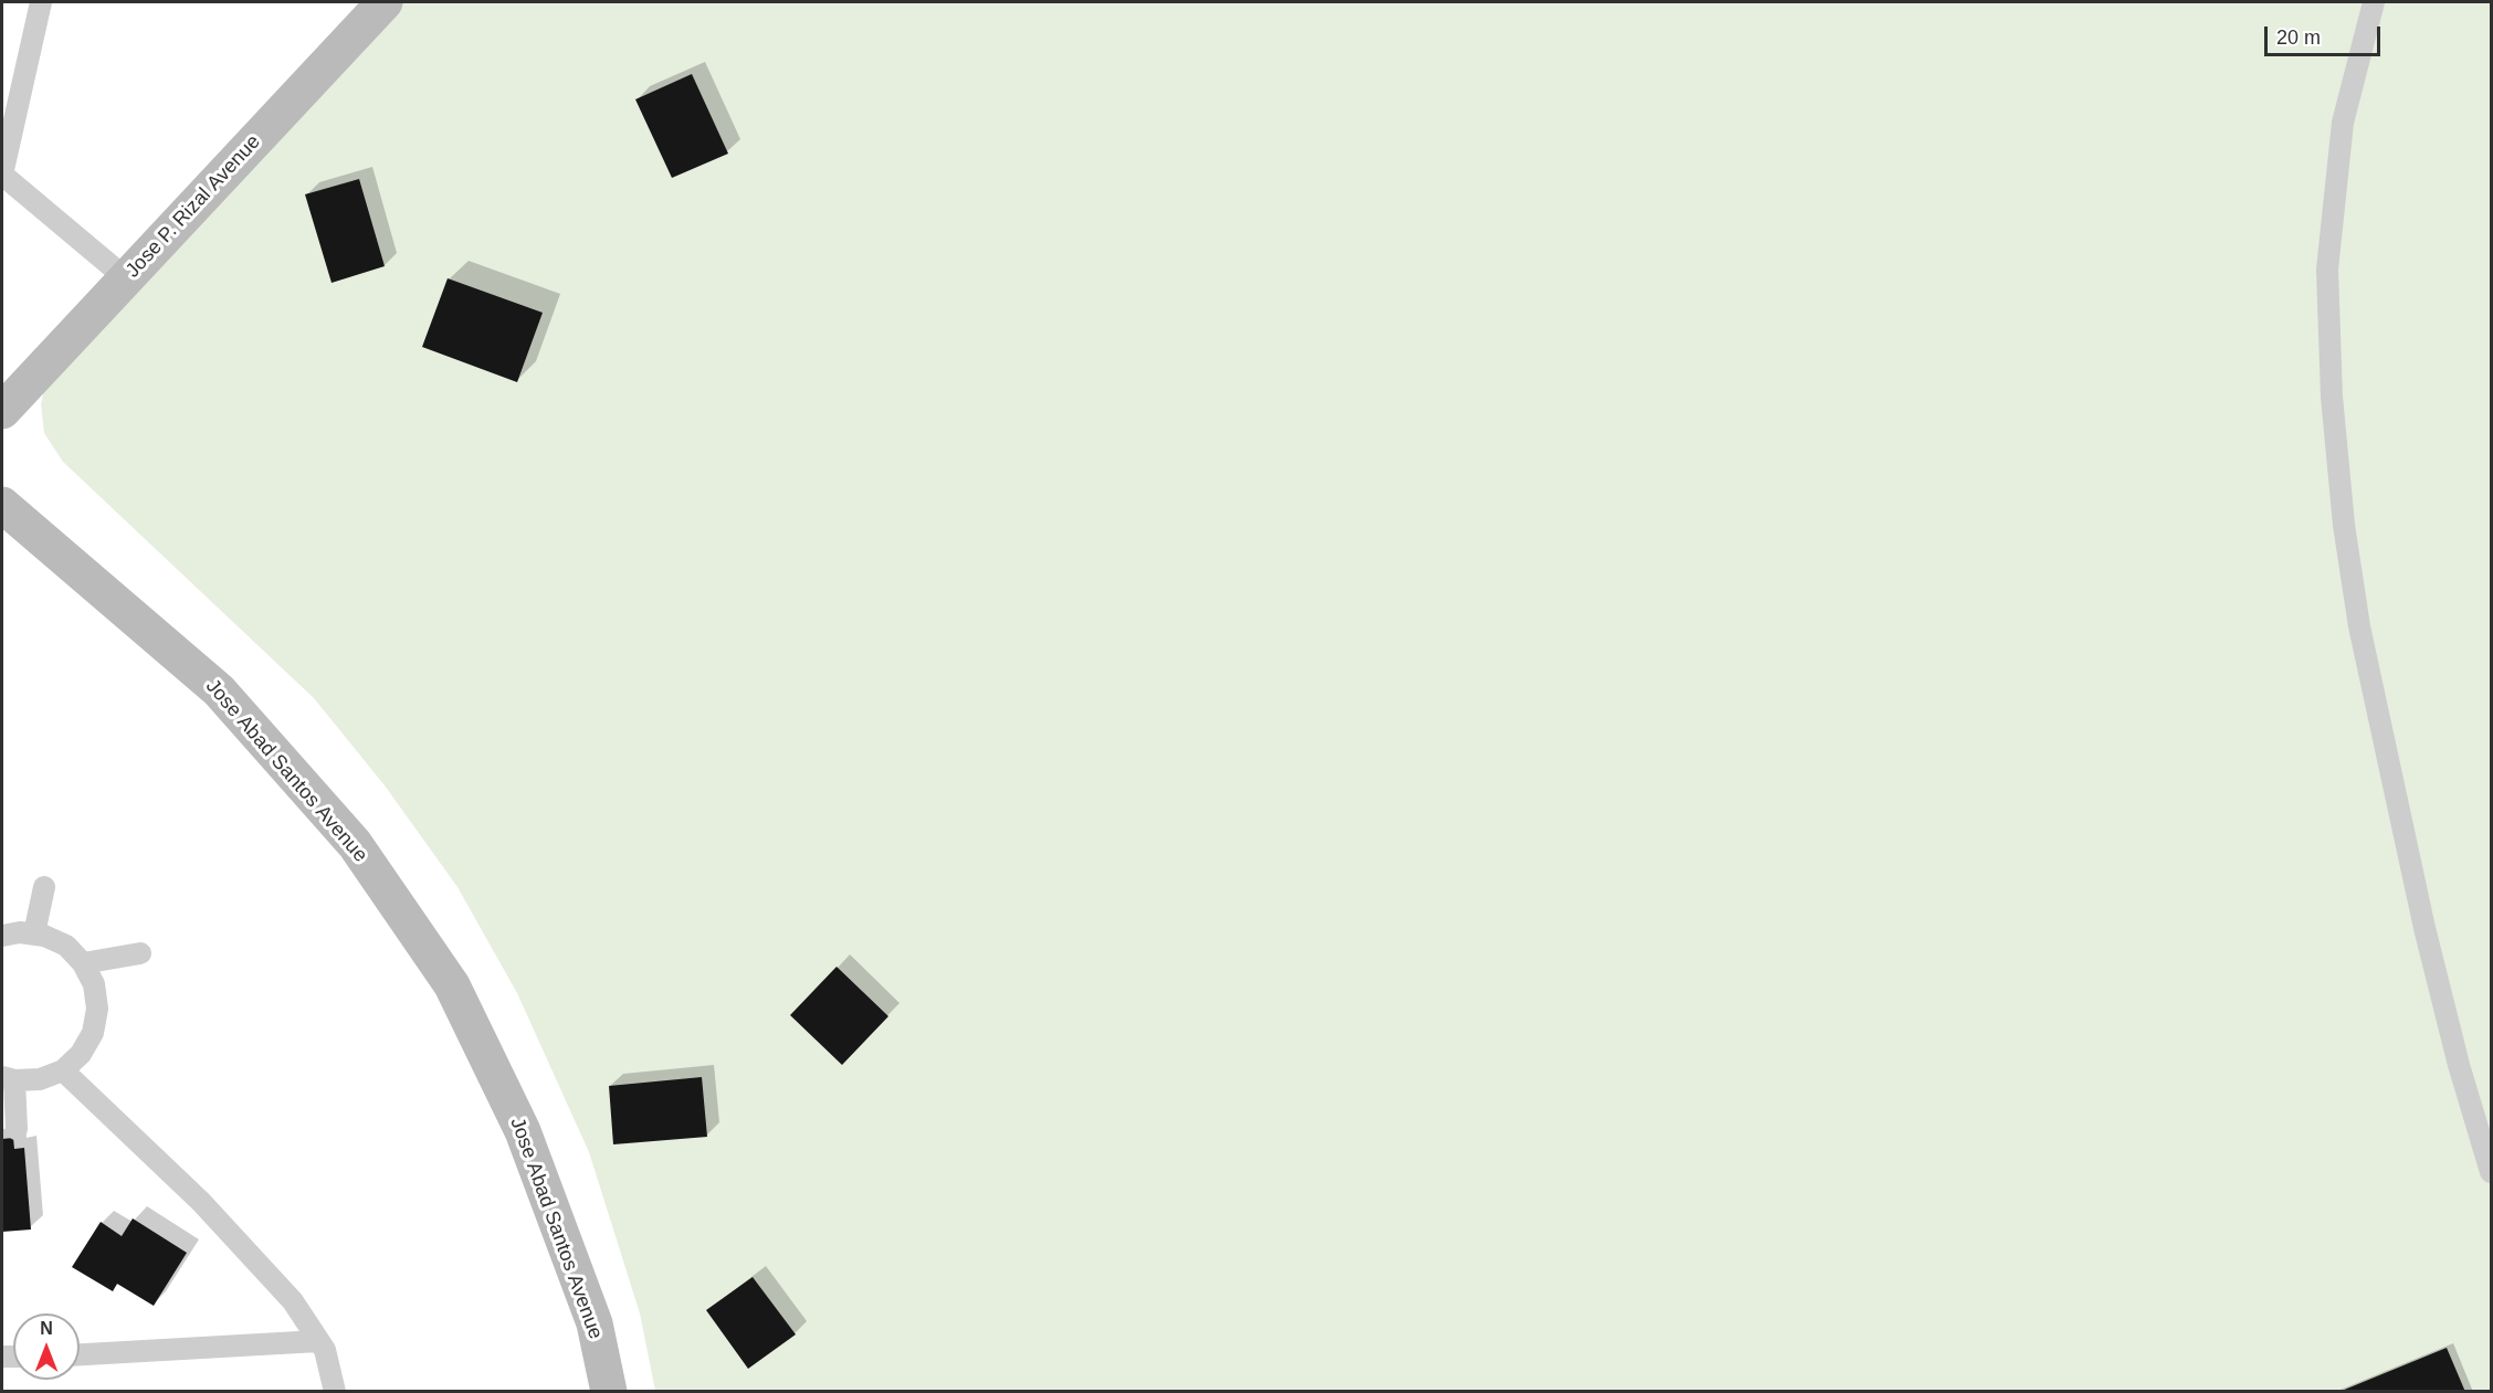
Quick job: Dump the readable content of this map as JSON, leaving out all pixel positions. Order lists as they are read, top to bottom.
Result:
{
  "streets": {
    "main road": ["Jose P. Rizal Avenue", "Jose Abad Santos Avenue"]
  },
  "scale_bar": "20 m",
  "north": "top"
}
